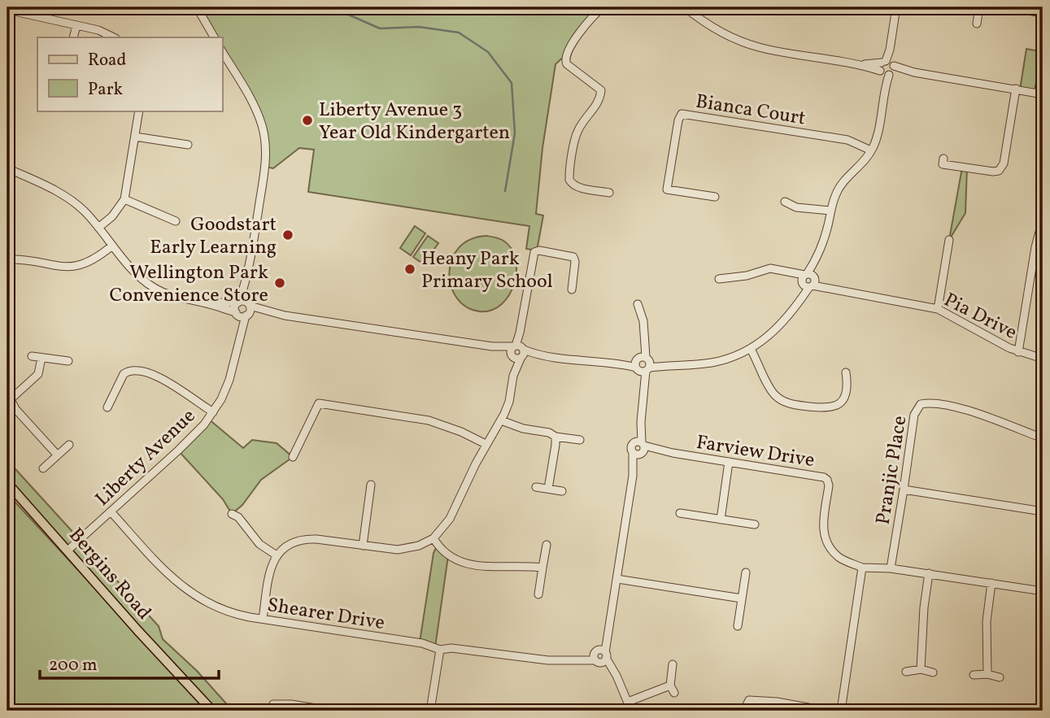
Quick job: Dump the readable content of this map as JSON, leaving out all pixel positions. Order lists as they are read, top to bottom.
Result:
{
  "streets": {
    "main road": ["Bergins Road"],
    "street": [
      "Bianca Court",
      "Pia Drive",
      "Farview Drive",
      "Liberty Avenue",
      "Pranjic Place",
      "Shearer Drive"
    ]
  },
  "crossings": [
    ["Liberty Avenue", "Bergins Road"],
    ["Liberty Avenue", "Shearer Drive"]
  ],
  "places": [
    "Liberty Avenue 3 Year Old Kindergarten",
    "Goodstart Early Learning",
    "Heany Park Primary School",
    "Wellington Park Convenience Store"
  ],
  "legend": ["Road", "Park"],
  "scale_bar": "200 m"
}
